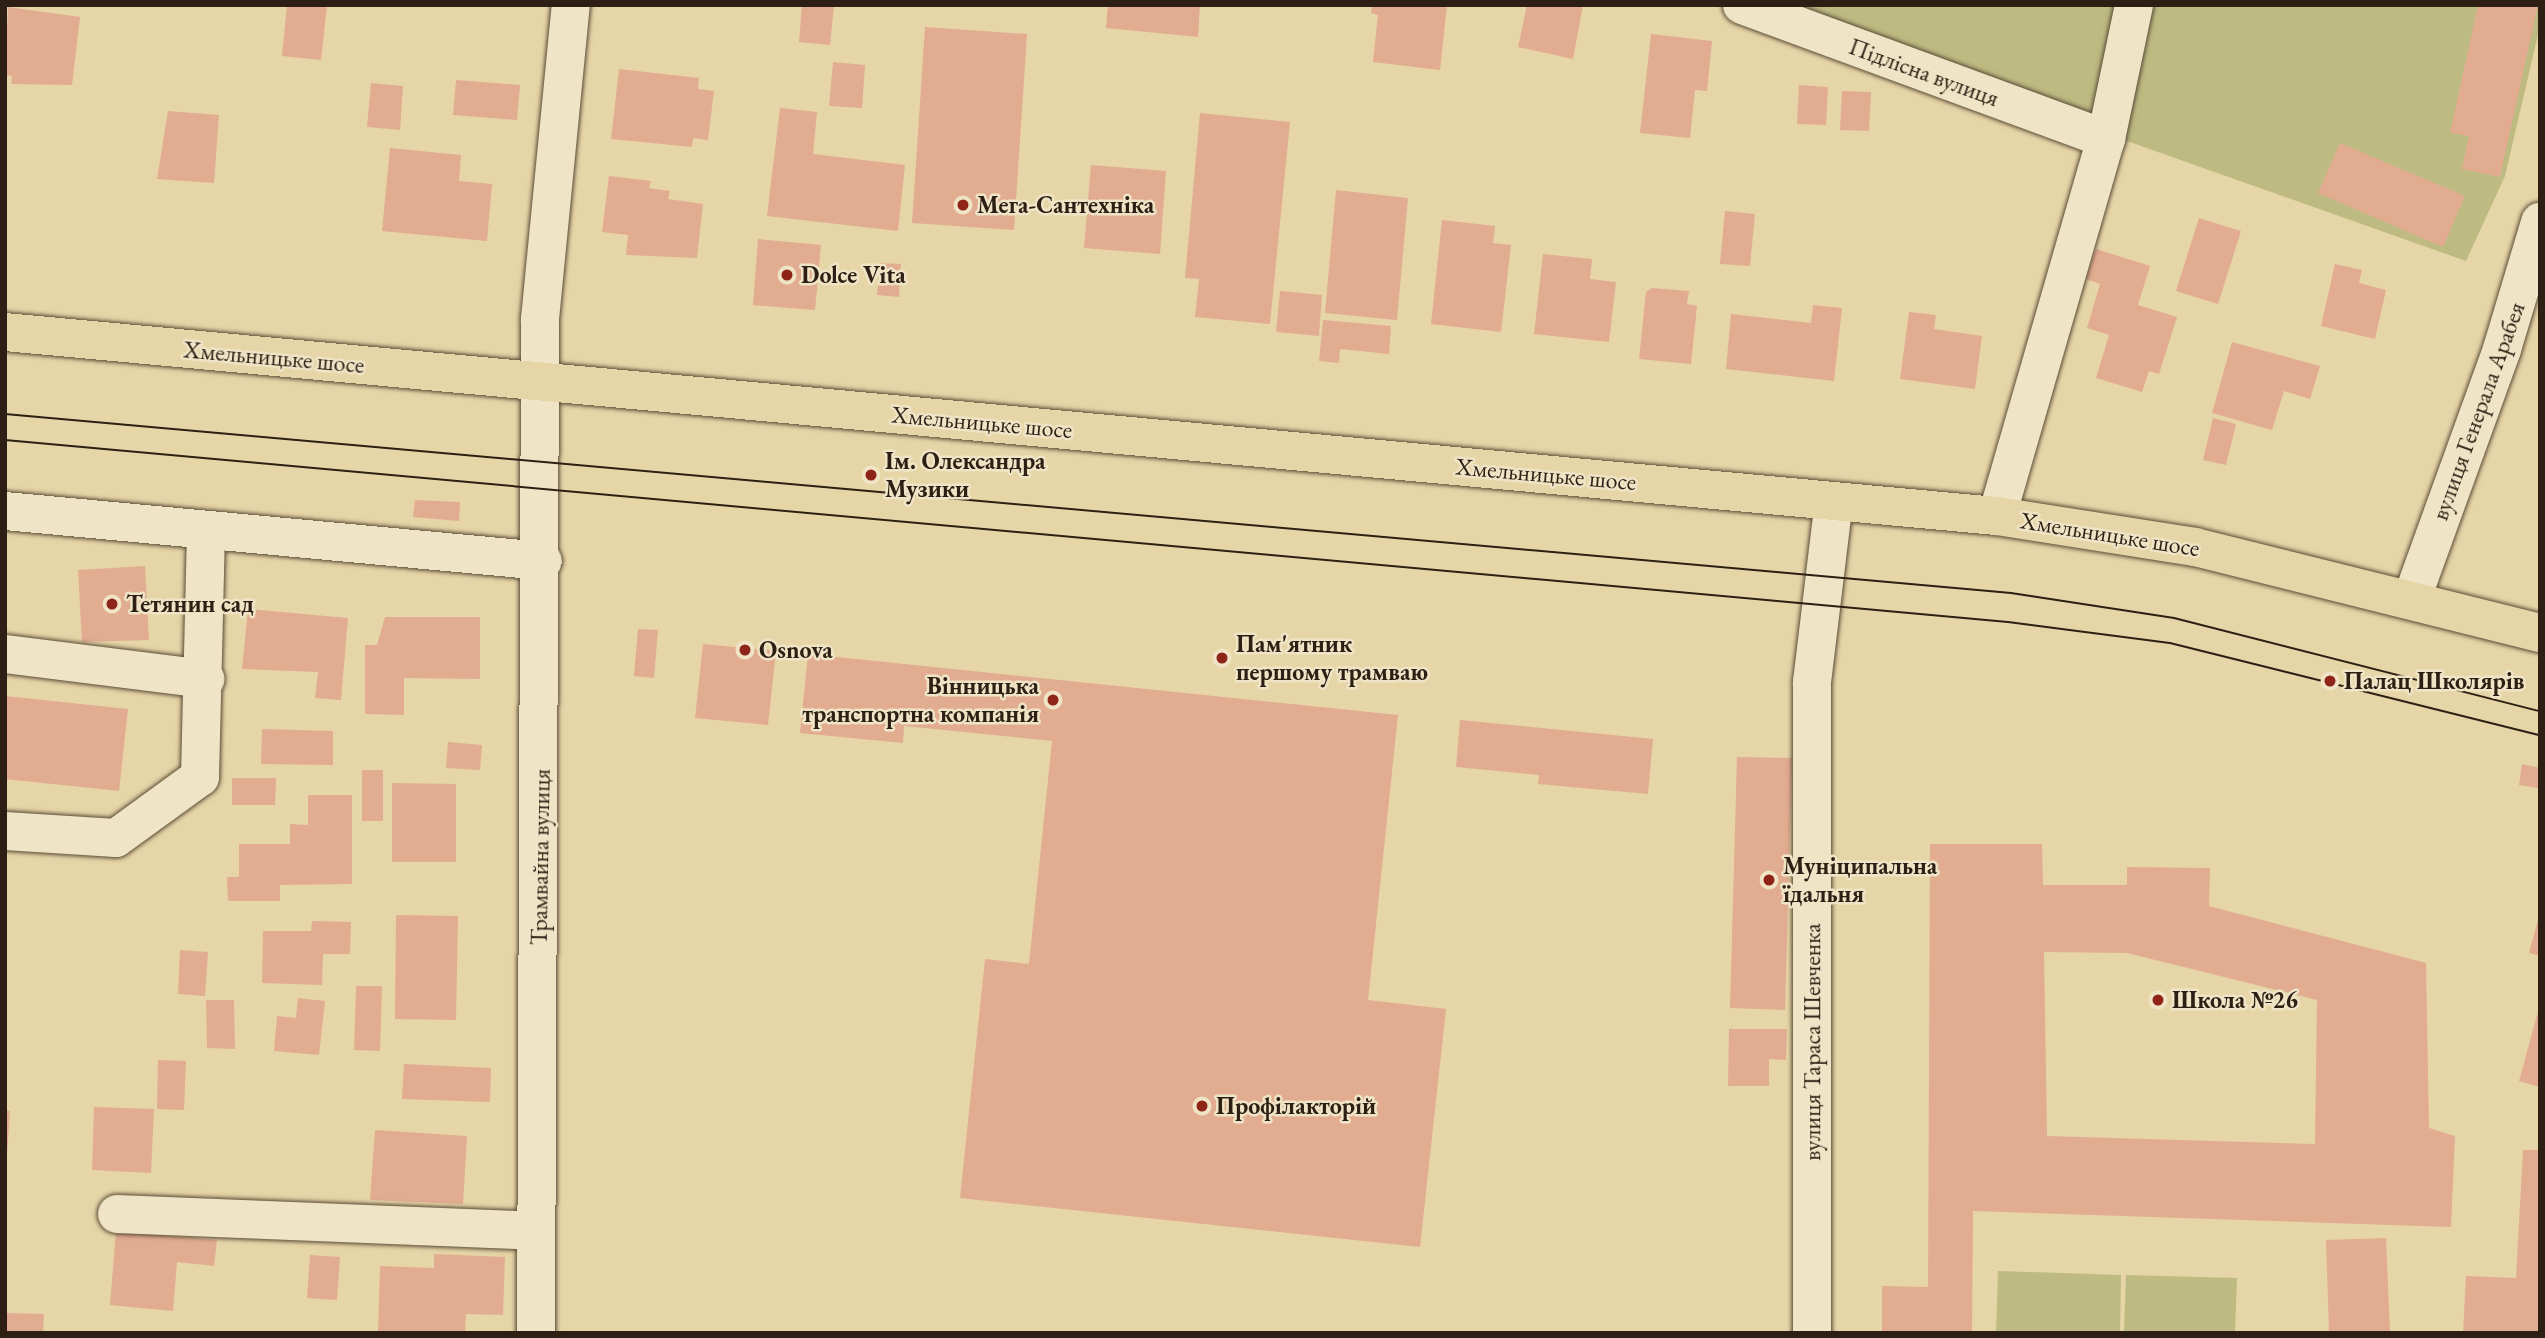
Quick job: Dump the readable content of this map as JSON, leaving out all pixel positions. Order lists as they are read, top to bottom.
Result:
{
  "streets": {
    "main road": ["Хмельницьке шосе"],
    "street": [
      "Підлісна вулиця",
      "вулиця Генерала Арабея",
      "Трамвайна вулиця",
      "вулиця Тараса Шевченка"
    ]
  },
  "crossings": [
    ["Хмельницьке шосе", "вулиця Генерала Арабея"],
    ["Хмельницьке шосе", "Трамвайна вулиця"],
    ["Хмельницьке шосе", "вулиця Тараса Шевченка"]
  ],
  "places": [
    "Мега-Сантехніка",
    "Dolce Vita",
    "Ім. Олександра Музики",
    "Тетянин сад",
    "Osnova",
    "Пам'ятник першому трамваю",
    "Палац Школярів",
    "Вінницька транспортна компанія",
    "Муніципальна їдальня",
    "Школа №26",
    "Профілакторій"
  ]
}
